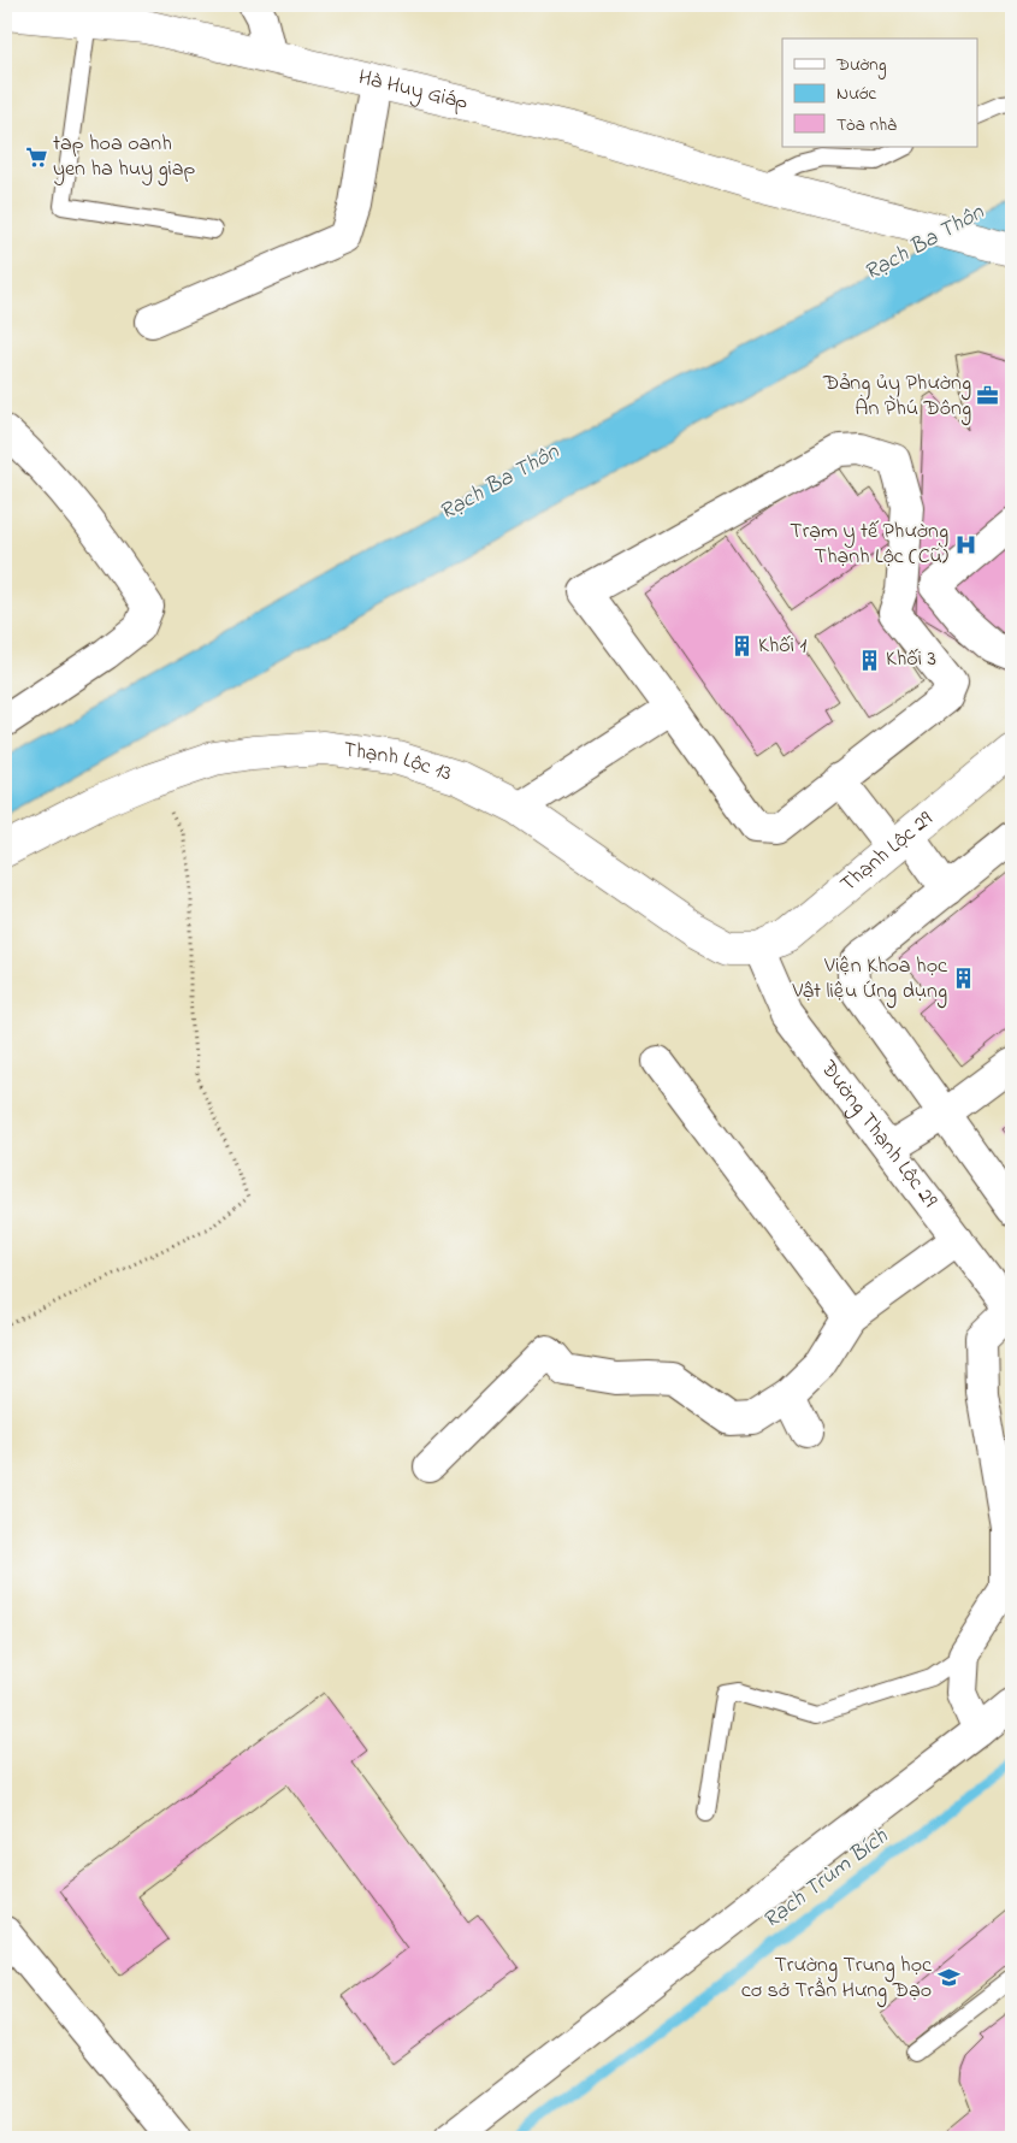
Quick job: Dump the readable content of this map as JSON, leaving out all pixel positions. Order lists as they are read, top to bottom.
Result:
{
  "streets": {
    "street": [
      "Hà Huy Giáp",
      "Thạnh Lộc 13",
      "Thạnh Lộc 29",
      "Đường Thạnh Lộc 29"
    ]
  },
  "crossings": [
    ["Thạnh Lộc 13", "Thạnh Lộc 29"],
    ["Thạnh Lộc 13", "Đường Thạnh Lộc 29"],
    ["Thạnh Lộc 29", "Đường Thạnh Lộc 29"]
  ],
  "water": ["Rạch Ba Thôn", "Rạch Trùm Bích"],
  "places": {
    "supermarket": ["tap hoa oanh yen ha huy giap"],
    "office": ["Đảng ủy Phường An Phú Đông"],
    "hospital": ["Trạm y tế Phường Thạnh Lộc (Cũ)"],
    "building": ["Khối 1", "Khối 3", "Viện Khoa học Vật liệu Ứng dụng"],
    "school or university": ["Trường Trung học cơ sở Trần Hưng Đạo"]
  },
  "legend": ["Đường", "Nước", "Tòa nhà"]
}
